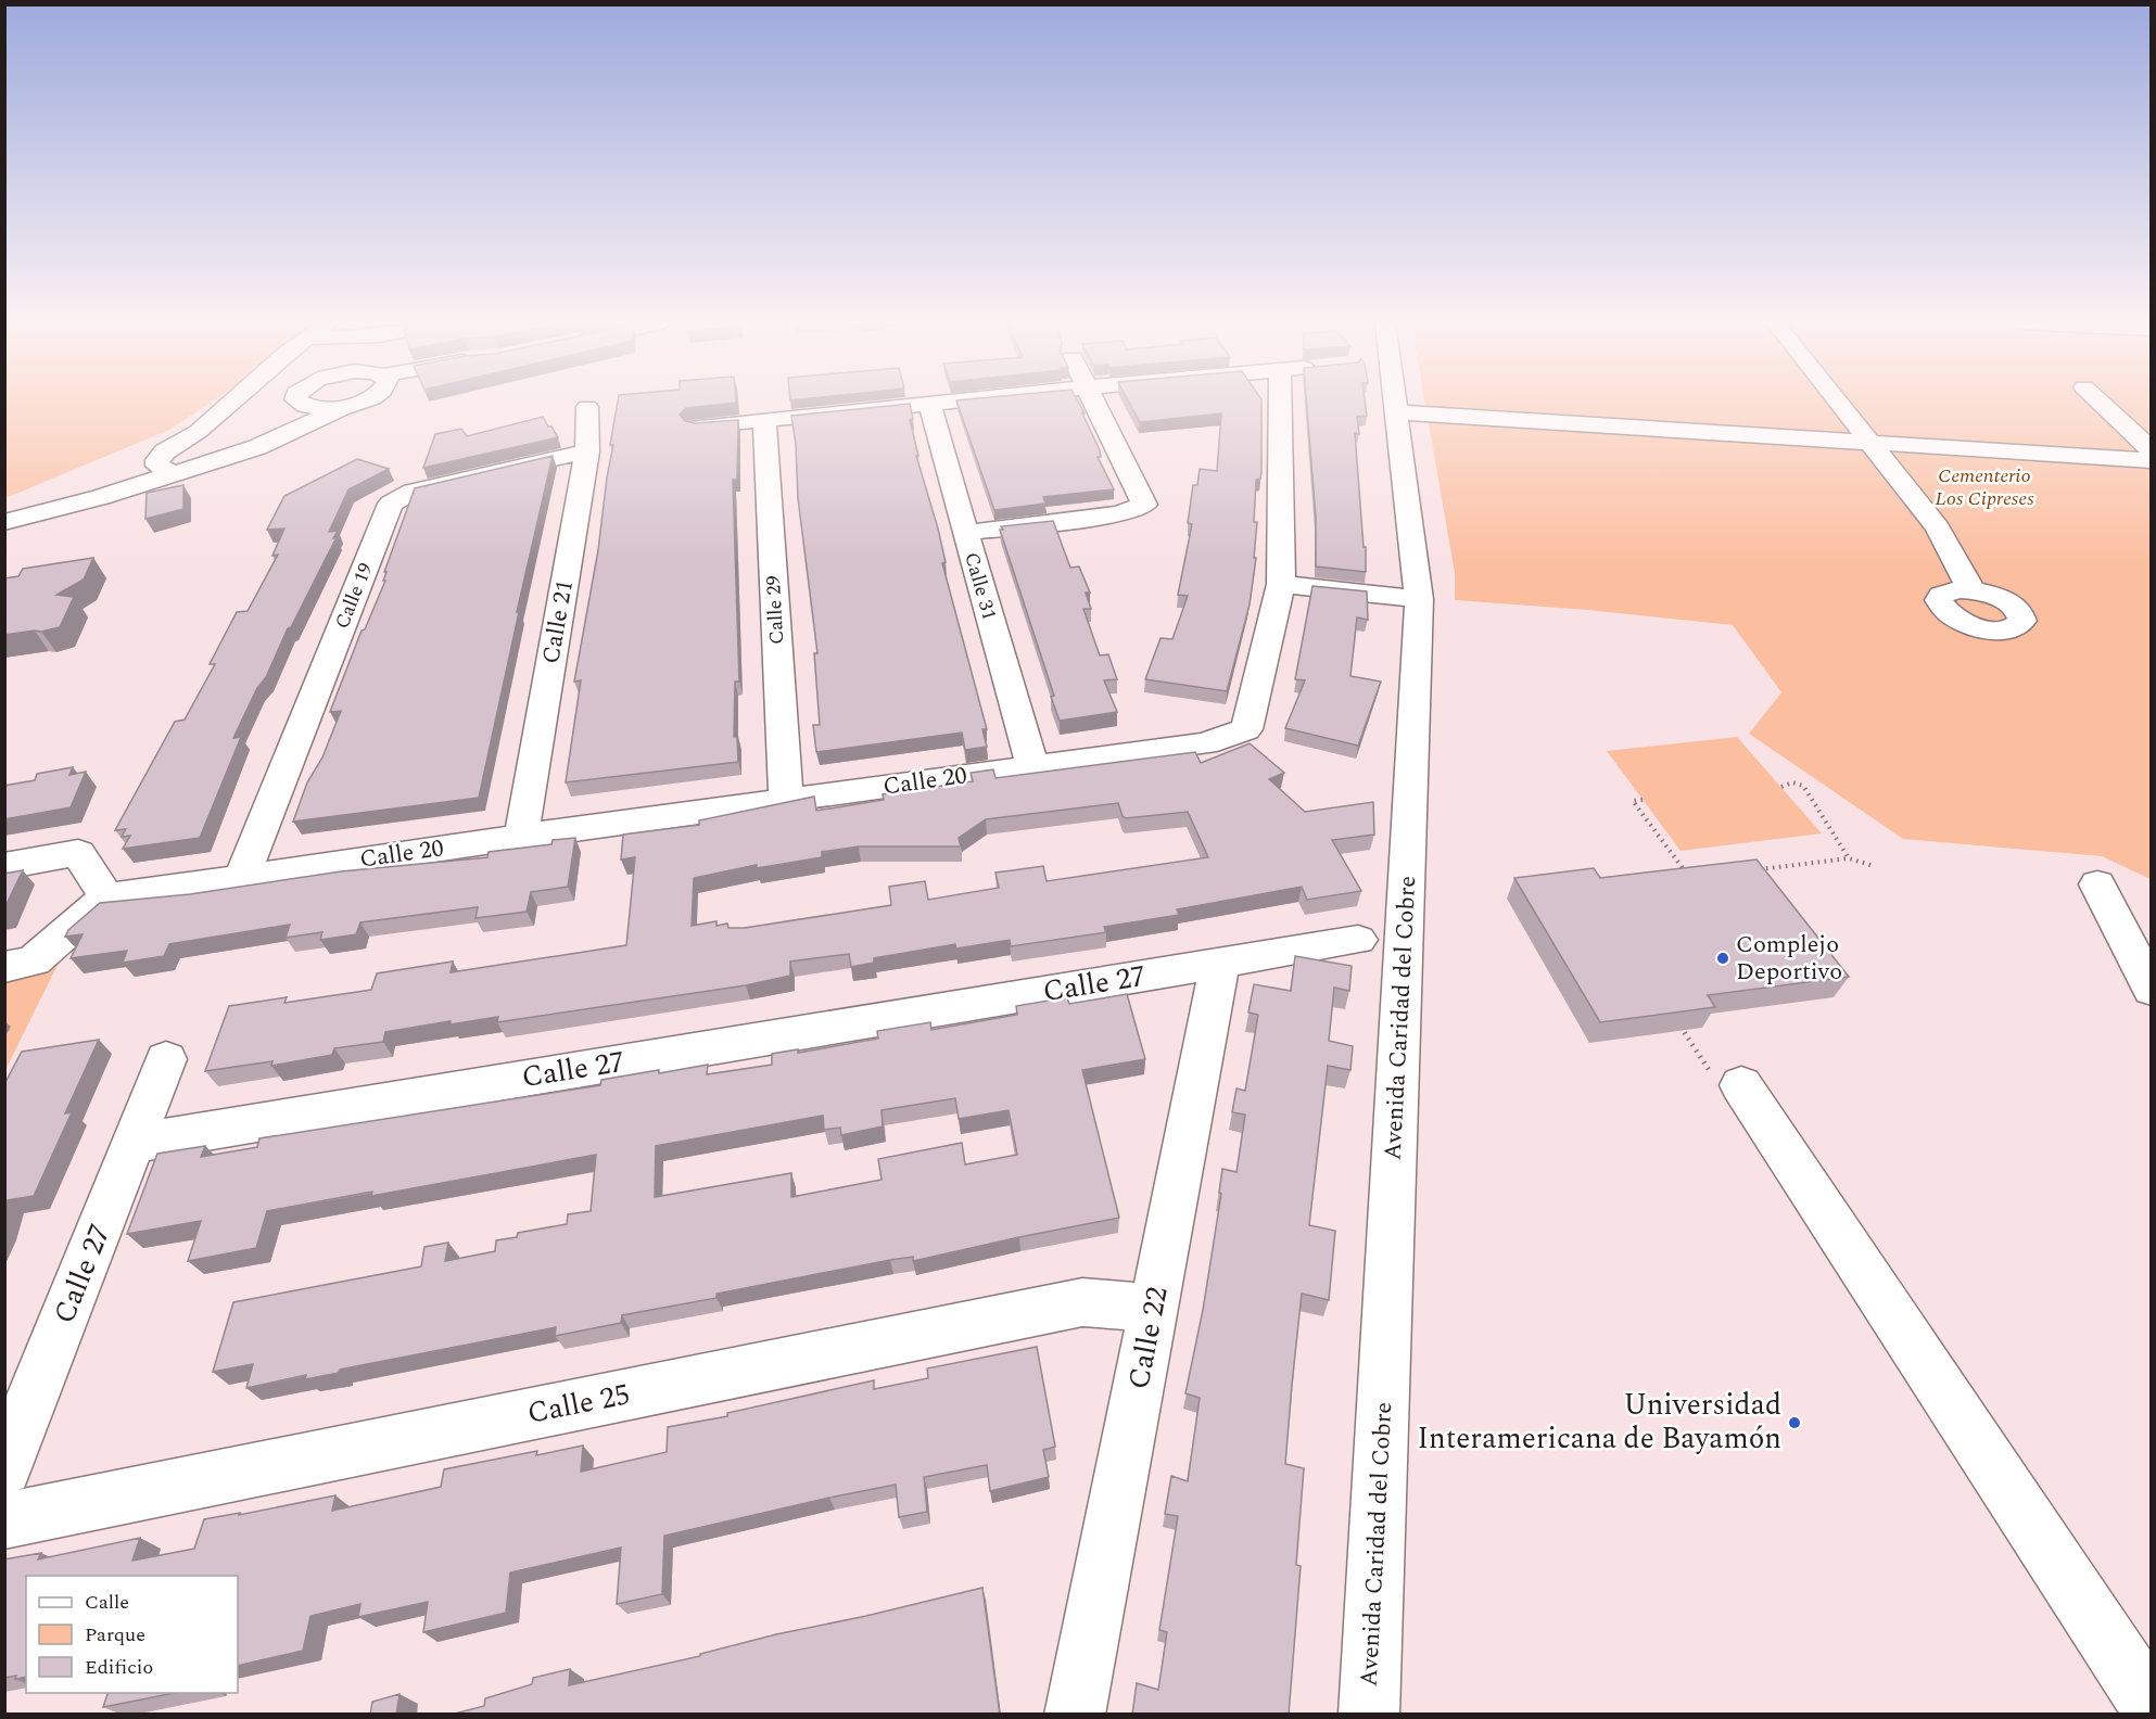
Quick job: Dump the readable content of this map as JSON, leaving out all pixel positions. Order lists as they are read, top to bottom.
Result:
{
  "streets": {
    "street": [
      "Calle 31",
      "Calle 19",
      "Calle 29",
      "Calle 21",
      "Calle 20",
      "Calle 27",
      "Avenida Caridad del Cobre",
      "Calle 22",
      "Calle 25"
    ]
  },
  "crossings": [
    ["Calle 31", "Calle 20"],
    ["Calle 19", "Calle 21"],
    ["Calle 19", "Calle 20"],
    ["Calle 29", "Calle 20"],
    ["Calle 21", "Calle 20"],
    ["Calle 27", "Calle 22"],
    ["Calle 22", "Calle 25"]
  ],
  "parks": ["Cementerio Los Cipreses"],
  "places": ["Complejo Deportivo", "Universidad Interamericana de Bayamón"],
  "legend": ["Calle", "Parque", "Edificio"]
}
